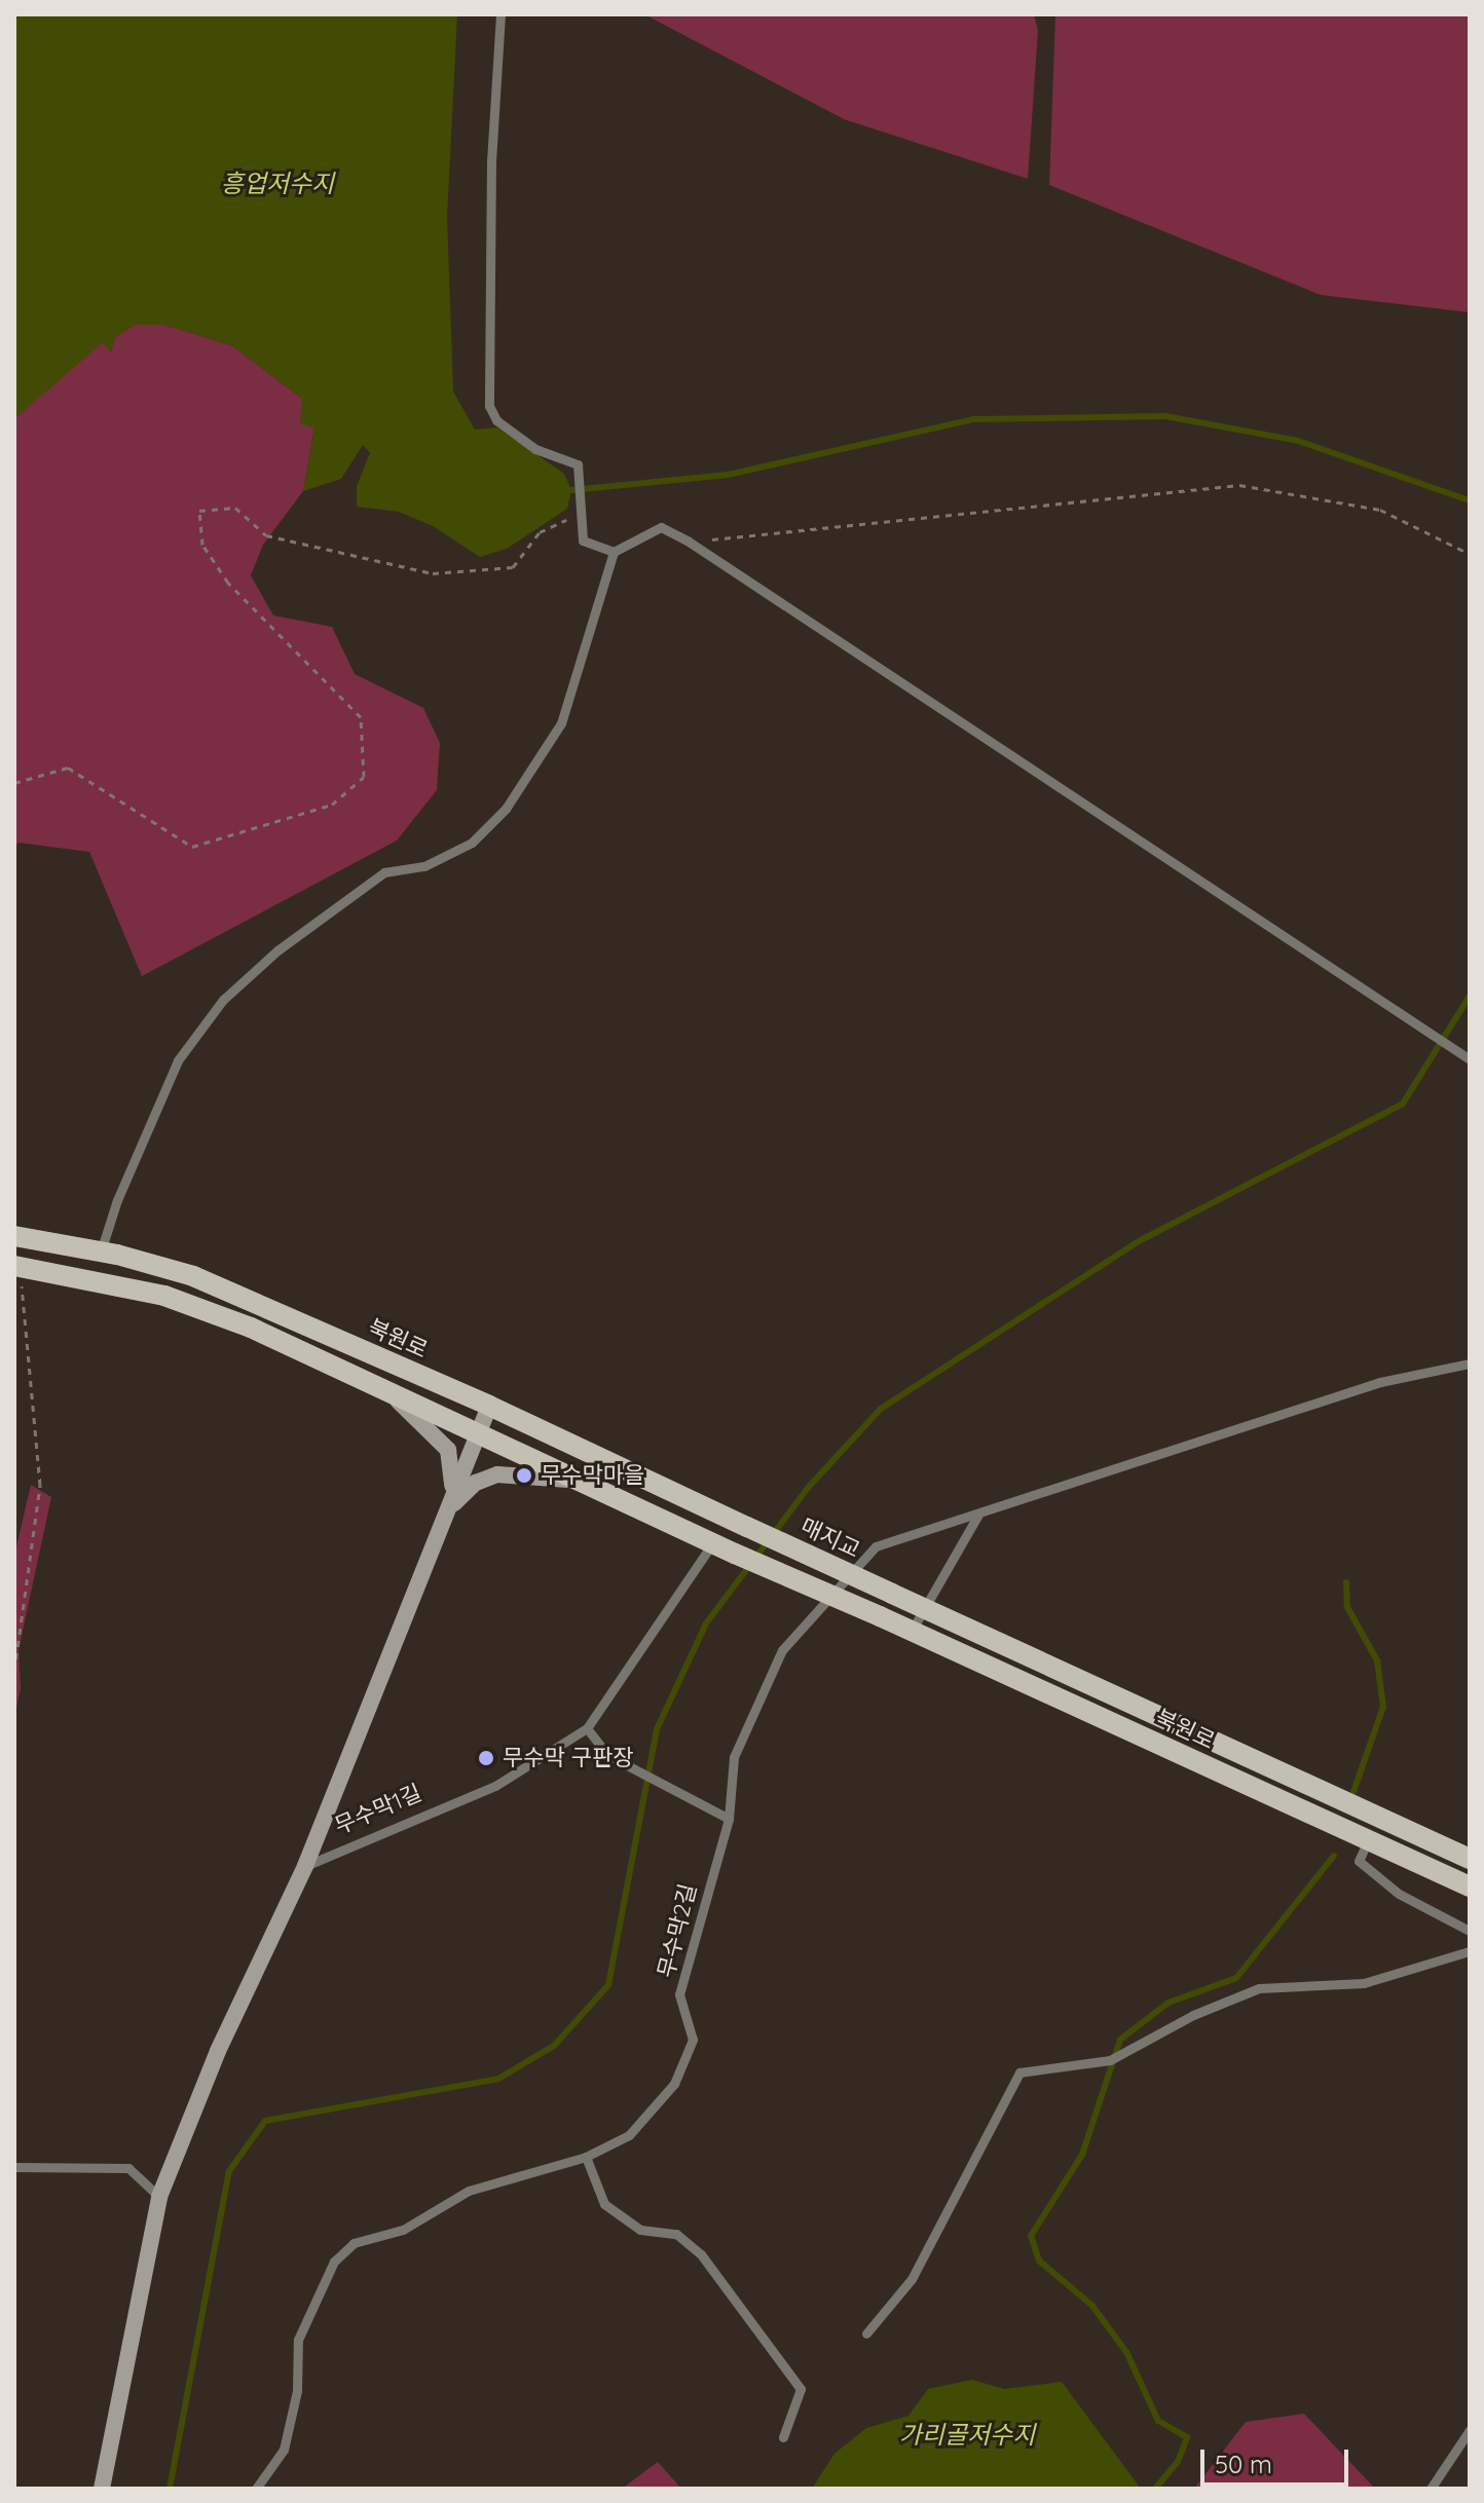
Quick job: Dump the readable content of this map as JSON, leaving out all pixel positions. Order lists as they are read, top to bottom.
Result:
{
  "streets": {
    "main road": ["북원로", "매지교"],
    "lane": ["무수막1길", "무수막2길"]
  },
  "crossings": [
    ["북원로", "매지교"],
    ["북원로", "무수막1길"]
  ],
  "water": ["흥업저수지", "가리골저수지"],
  "places": ["무수막마을", "무수막 구판장"],
  "scale_bar": "50 m"
}
